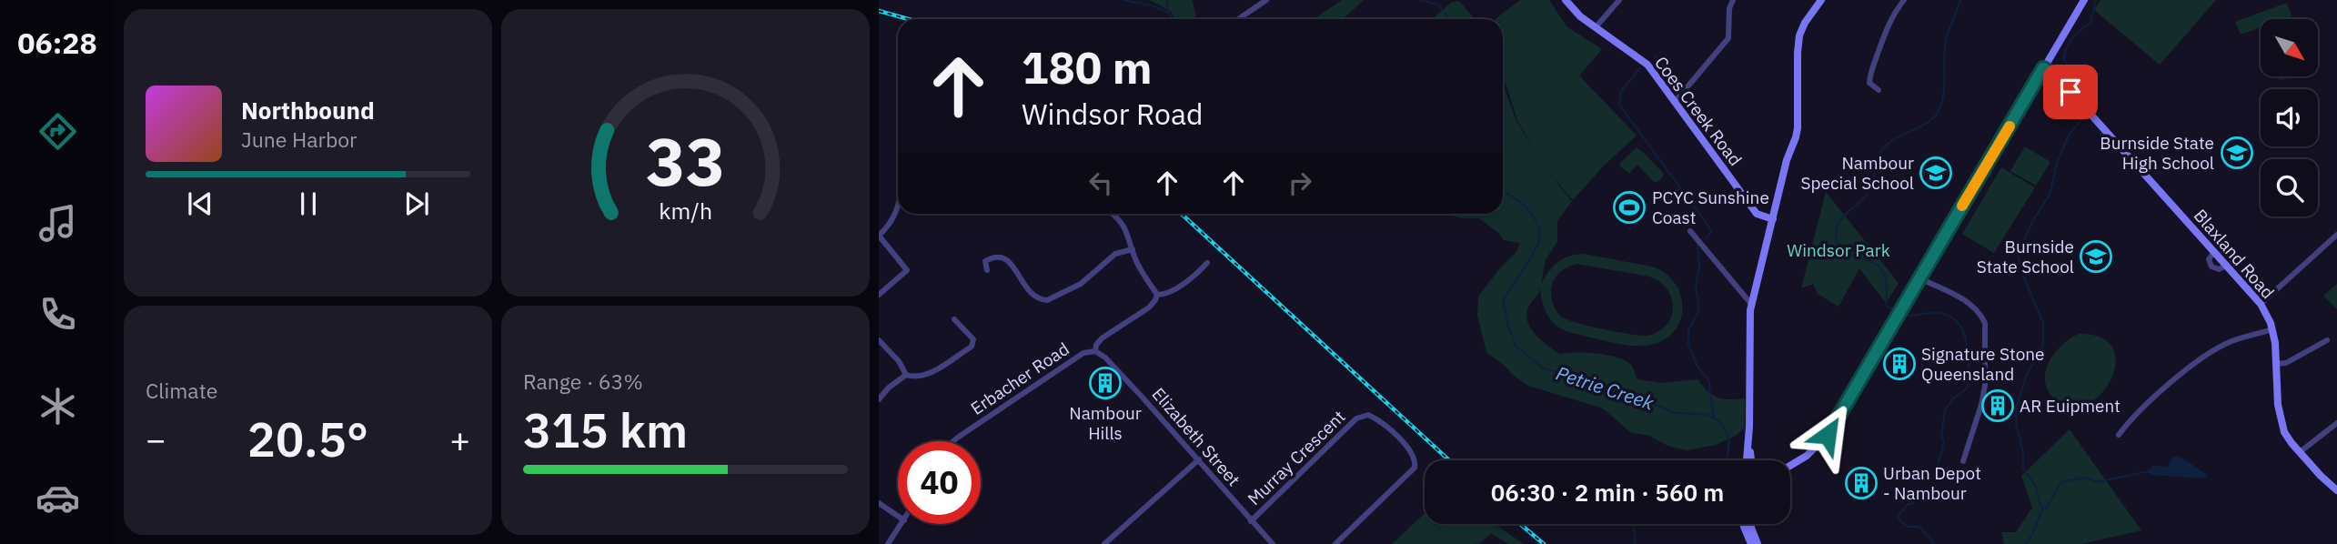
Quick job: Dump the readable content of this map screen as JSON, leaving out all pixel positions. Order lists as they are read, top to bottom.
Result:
{
  "streets": {
    "street": [
      "Coes Creek Road",
      "Blaxland Road",
      "Erbacher Road",
      "Elizabeth Street",
      "Murray Crescent"
    ]
  },
  "crossings": [
    ["Erbacher Road", "Elizabeth Street"],
    ["Elizabeth Street", "Murray Crescent"]
  ],
  "water": ["Petrie Creek"],
  "parks": ["Windsor Park"],
  "places": {
    "school or university": ["Burnside State High School", "Nambour Special School", "Burnside State School"],
    "sports": ["PCYC Sunshine Coast"],
    "building": [
      "Signature Stone Queensland",
      "Nambour Hills",
      "AR Euipment",
      "Urban Depot - Nambour"
    ]
  },
  "north": "bottom right",
  "page": {
    "tabs": "06:28",
    "turn": ["180 m", "Windsor Road"],
    "song": ["Northbound", "June Harbor"],
    "tile": [
      "Climate",
      ["Range · 63%", "315 km"]
    ],
    "heat": ["−", "20.5°", "+"],
    "limit": "40",
    "trip": "06:30 · 2 min · 560 m",
    "gauge": ["33", "km/h"]
  }
}
